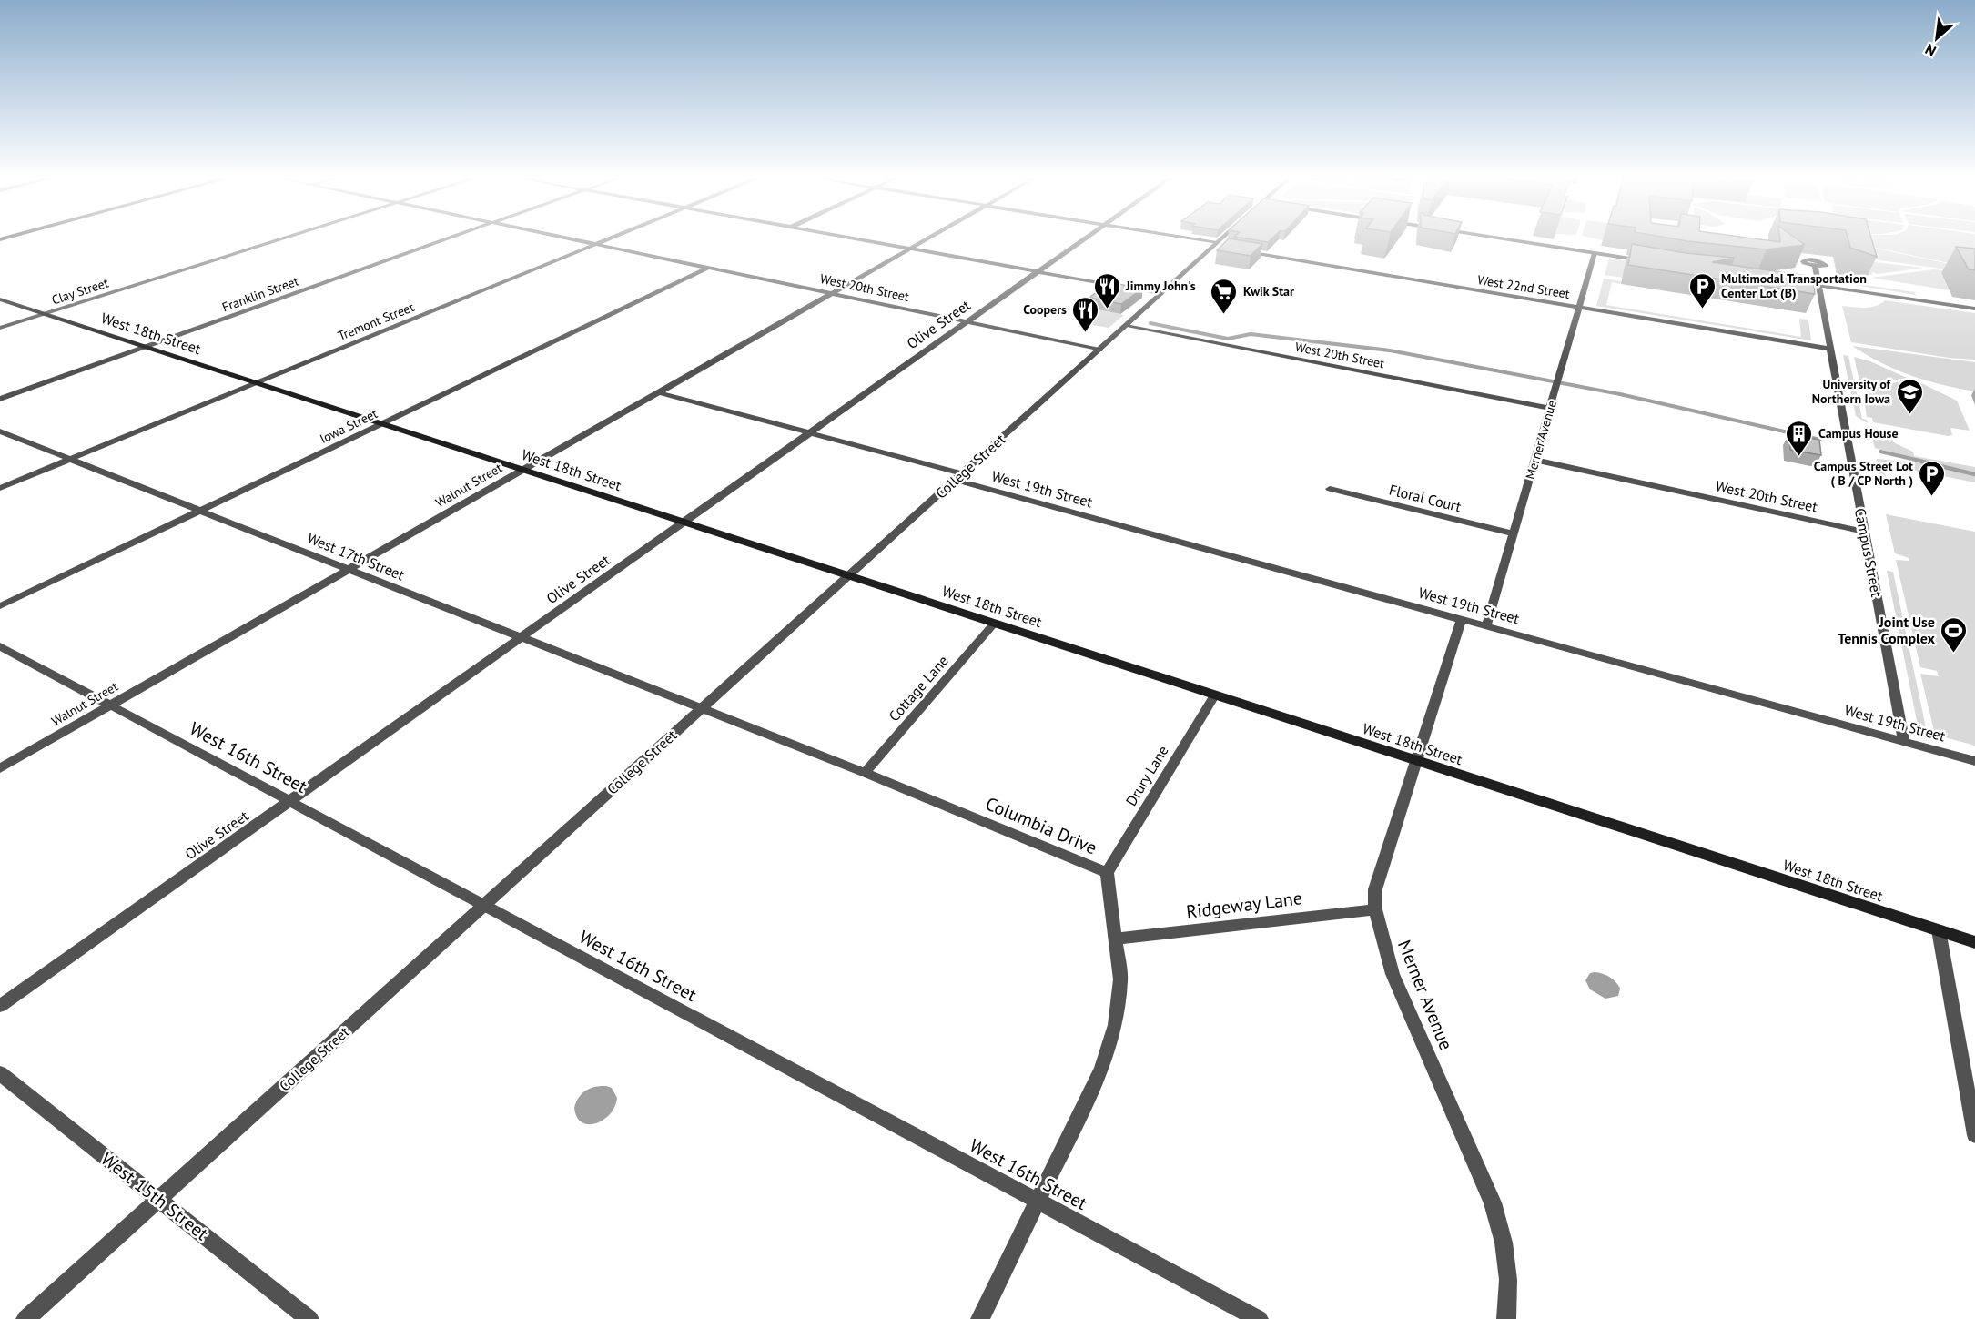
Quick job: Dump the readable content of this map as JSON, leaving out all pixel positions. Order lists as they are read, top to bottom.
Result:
{
  "streets": {
    "main road": ["West 18th Street"],
    "street": [
      "West 22nd Street",
      "West 20th Street",
      "Clay Street",
      "Franklin Street",
      "Tremont Street",
      "Olive Street",
      "Iowa Street",
      "Merner Avenue",
      "College Street",
      "Walnut Street",
      "West 19th Street",
      "Floral Court",
      "Campus Street",
      "West 17th Street",
      "Cottage Lane",
      "West 16th Street",
      "Drury Lane",
      "Columbia Drive",
      "Ridgeway Lane",
      "West 15th Street"
    ]
  },
  "crossings": [
    ["West 22nd Street", "Merner Avenue"],
    ["West 22nd Street", "Campus Street"],
    ["West 20th Street", "Tremont Street"],
    ["West 20th Street", "Olive Street"],
    ["West 20th Street", "Iowa Street"],
    ["West 20th Street", "Merner Avenue"],
    ["West 20th Street", "College Street"],
    ["West 20th Street", "Walnut Street"],
    ["West 20th Street", "Campus Street"],
    ["Clay Street", "West 18th Street"],
    ["Franklin Street", "West 18th Street"],
    ["Tremont Street", "West 18th Street"],
    ["Tremont Street", "West 17th Street"],
    ["Olive Street", "West 18th Street"],
    ["Olive Street", "West 19th Street"],
    ["Olive Street", "West 17th Street"],
    ["Olive Street", "West 16th Street"],
    ["West 18th Street", "Iowa Street"],
    ["West 18th Street", "Merner Avenue"],
    ["West 18th Street", "College Street"],
    ["West 18th Street", "Walnut Street"],
    ["West 18th Street", "Cottage Lane"],
    ["West 18th Street", "Drury Lane"],
    ["Iowa Street", "West 17th Street"],
    ["Merner Avenue", "West 19th Street"],
    ["Merner Avenue", "Floral Court"],
    ["Merner Avenue", "Ridgeway Lane"],
    ["College Street", "West 19th Street"],
    ["College Street", "West 17th Street"],
    ["College Street", "West 16th Street"],
    ["College Street", "Columbia Drive"],
    ["College Street", "West 15th Street"],
    ["Walnut Street", "West 19th Street"],
    ["Walnut Street", "West 17th Street"],
    ["Walnut Street", "West 16th Street"],
    ["West 19th Street", "Campus Street"],
    ["West 17th Street", "Columbia Drive"],
    ["Cottage Lane", "Columbia Drive"],
    ["West 16th Street", "Columbia Drive"],
    ["Drury Lane", "Columbia Drive"],
    ["Columbia Drive", "Ridgeway Lane"]
  ],
  "places": {
    "restaurant": ["Jimmy John's", "Coopers"],
    "parking": ["Multimodal Transportation Center Lot (B)", "Campus Street Lot ( B / CP North )"],
    "supermarket": ["Kwik Star"],
    "school or university": ["University of Northern Iowa"],
    "building": ["Campus House"],
    "sports": ["Joint Use Tennis Complex"]
  },
  "north": "bottom left"
}
